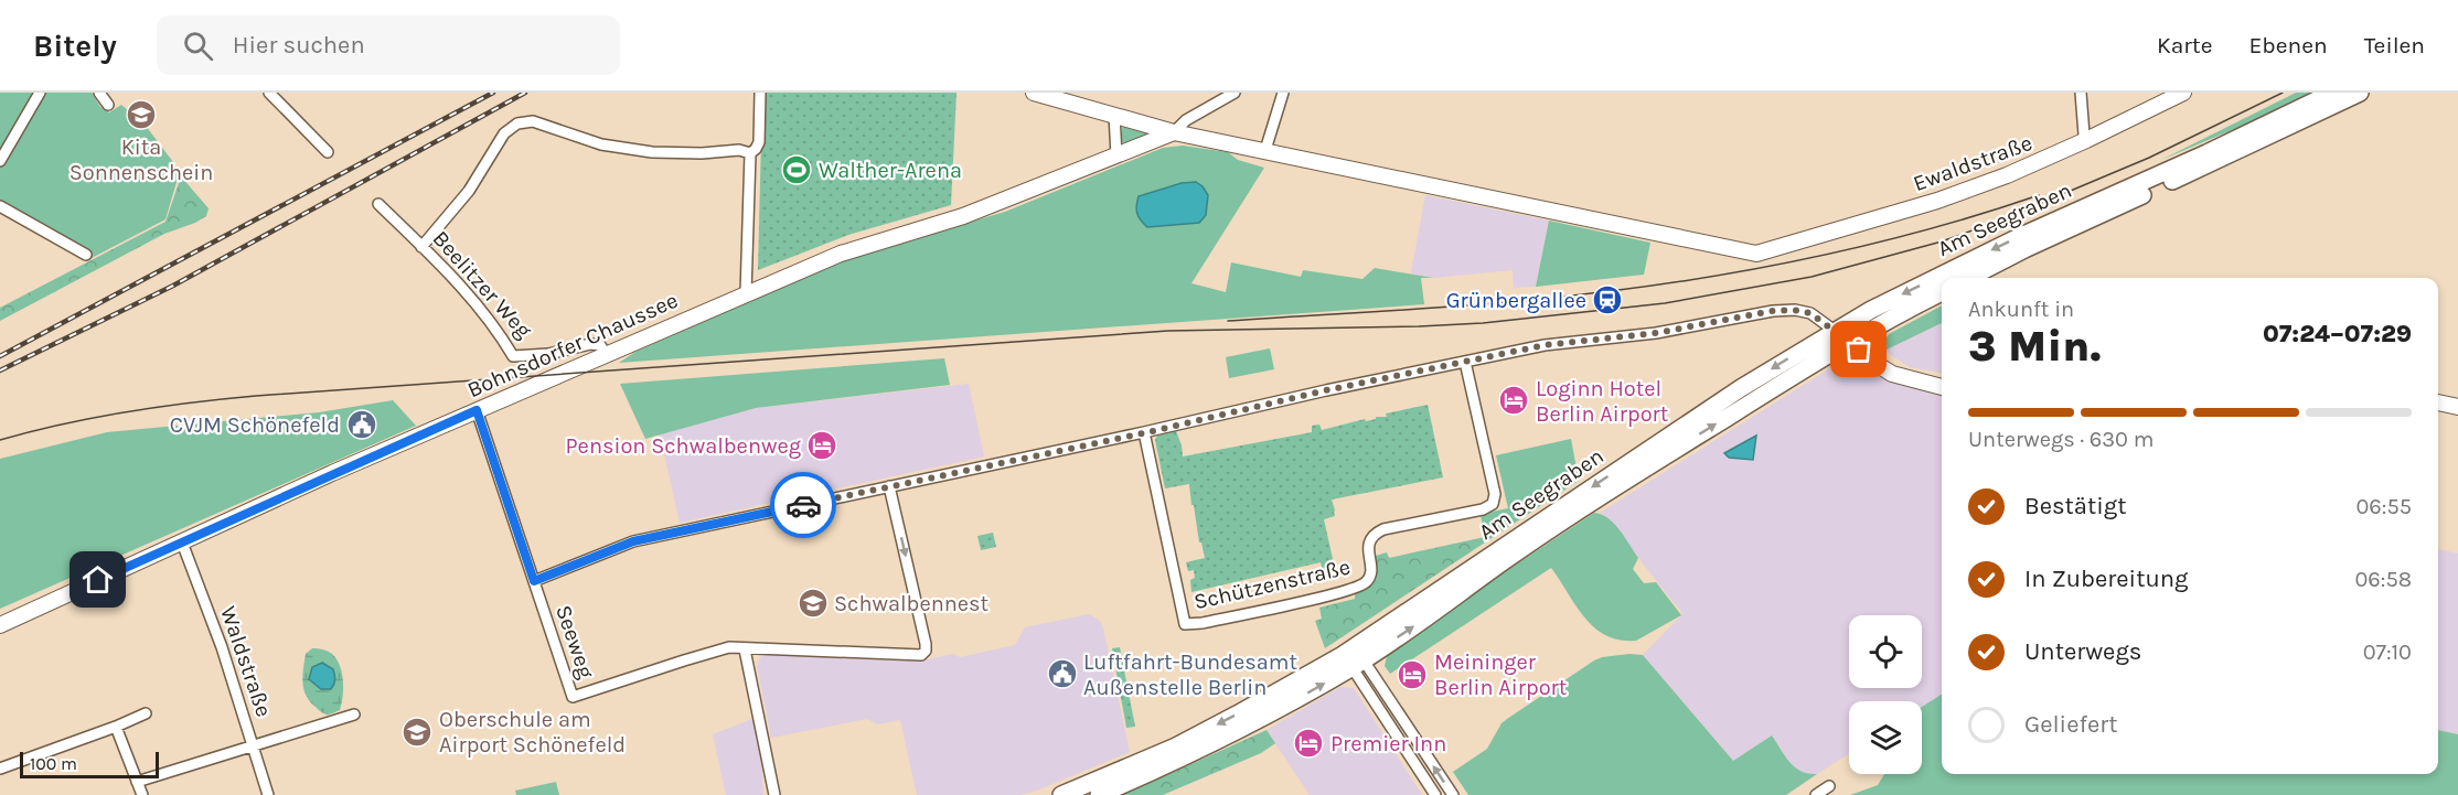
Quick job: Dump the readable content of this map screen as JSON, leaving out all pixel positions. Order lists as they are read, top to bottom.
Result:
{
  "streets": {
    "main road": ["Am Seegraben"],
    "street": [
      "Ewaldstraße",
      "Beelitzer Weg",
      "Bohnsdorfer Chaussee",
      "Schützenstraße",
      "Seeweg",
      "Waldstraße"
    ]
  },
  "crossings": [
    ["Beelitzer Weg", "Bohnsdorfer Chaussee"],
    ["Bohnsdorfer Chaussee", "Seeweg"],
    ["Bohnsdorfer Chaussee", "Waldstraße"]
  ],
  "places": {
    "school or university": ["Kita Sonnenschein", "Schwalbennest", "Oberschule am Airport Schönefeld"],
    "sports": ["Walther-Arena"],
    "station": ["Grünbergallee"],
    "hotel": [
      "Loginn Hotel Berlin Airport",
      "Pension Schwalbenweg",
      "Meininger Berlin Airport",
      "Premier Inn"
    ],
    "public building": ["CVJM Schönefeld", "Luftfahrt-Bundesamt Außenstelle Berlin"]
  },
  "scale_bar": "100 m",
  "page": {
    "header": "Bitely",
    "search": "Hier suchen",
    "nav": ["Karte", "Ebenen", "Teilen"],
    "heading": ["3 Min.", "Ankunft in", "07:24–07:29"],
    "bar": "Unterwegs · 630 m",
    "list": [
      ["Bestätigt", "06:55"],
      ["In Zubereitung", "06:58"],
      ["Unterwegs", "07:10"],
      "Geliefert"
    ],
    "scale": "100 m"
  }
}
